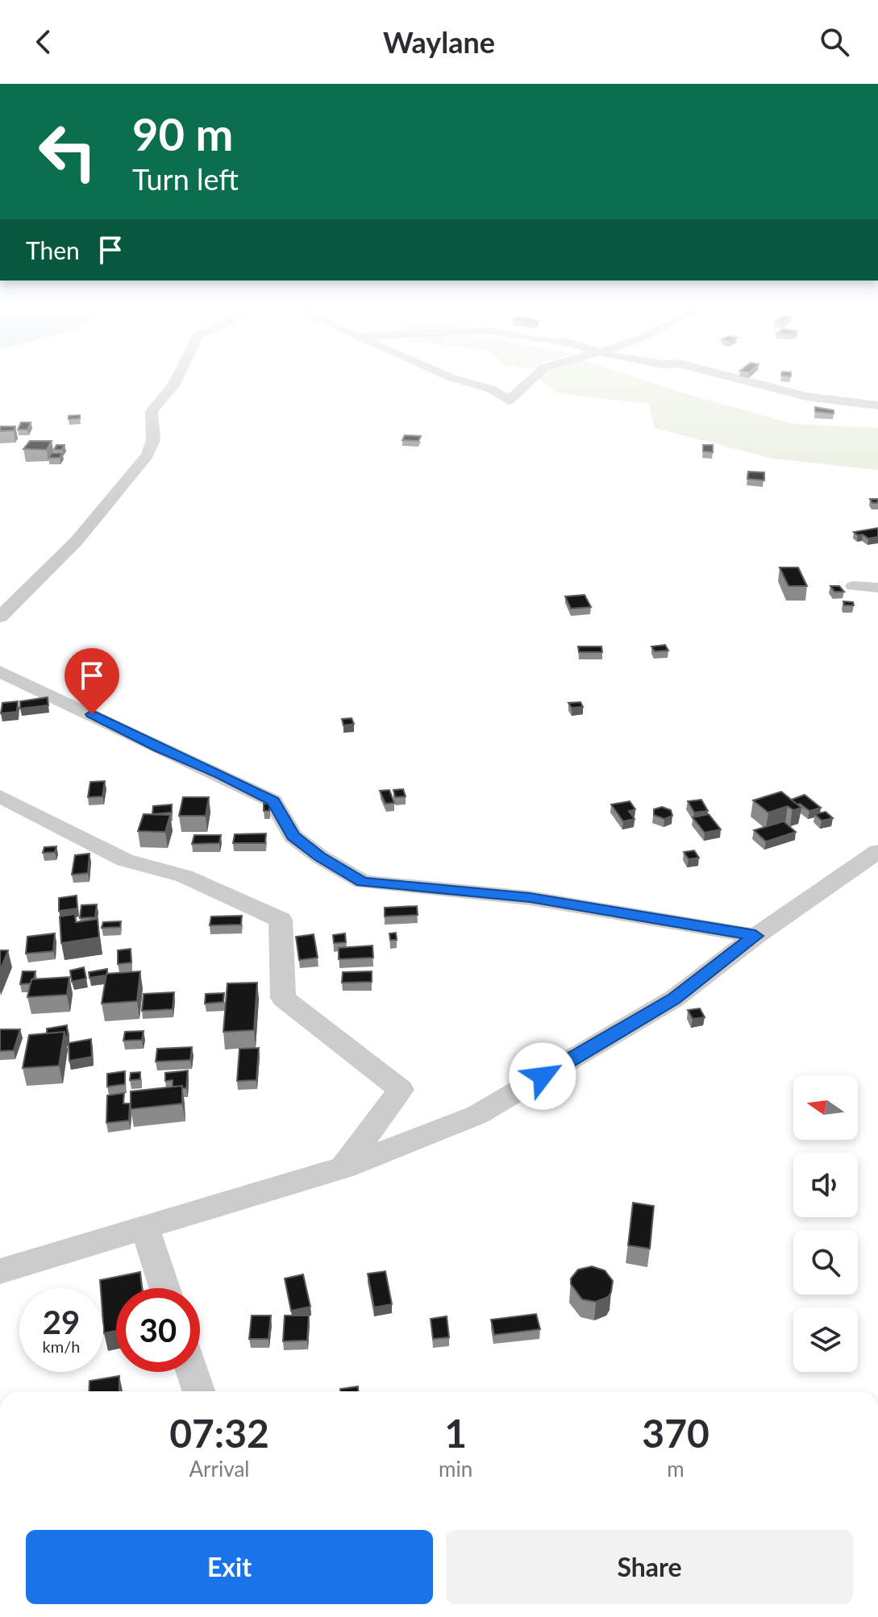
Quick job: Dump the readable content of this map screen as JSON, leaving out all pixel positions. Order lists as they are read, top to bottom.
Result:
{
  "north": "left",
  "page": {
    "header": "Waylane",
    "turn": ["90 m", "Turn left"],
    "then": "Then",
    "speed": "29 km/h",
    "limit": "30",
    "eta": [
      "07:32",
      "Arrival",
      "1",
      "min",
      "370",
      "m"
    ],
    "buttons": ["Exit", "Share"]
  }
}
